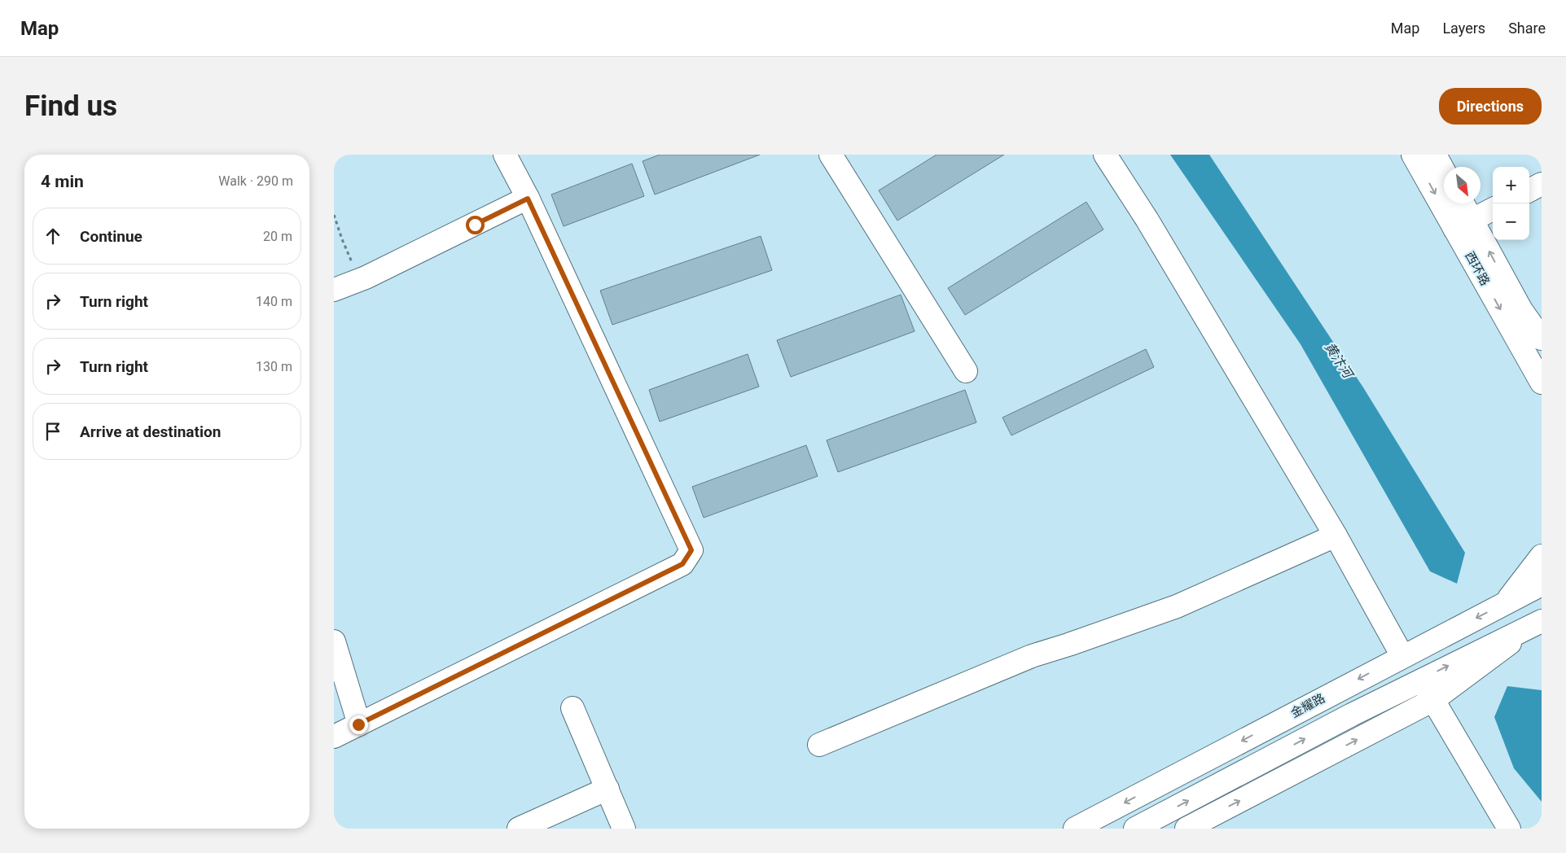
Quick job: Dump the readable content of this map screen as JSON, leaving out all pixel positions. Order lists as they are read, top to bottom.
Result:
{
  "streets": {
    "street": ["西环路", "金耀路"]
  },
  "water": ["黄汴河"],
  "north": "bottom right",
  "page": {
    "header": "Map",
    "nav": ["Map", "Layers", "Share"],
    "buttons": "Directions",
    "title": "Find us",
    "heading": ["4 min", "Walk · 290 m"],
    "map_buttons": ["+", "−"],
    "list": [
      ["Continue", "20 m"],
      ["Turn right", "140 m"],
      ["Turn right", "130 m"],
      "Arrive at destination"
    ]
  }
}
